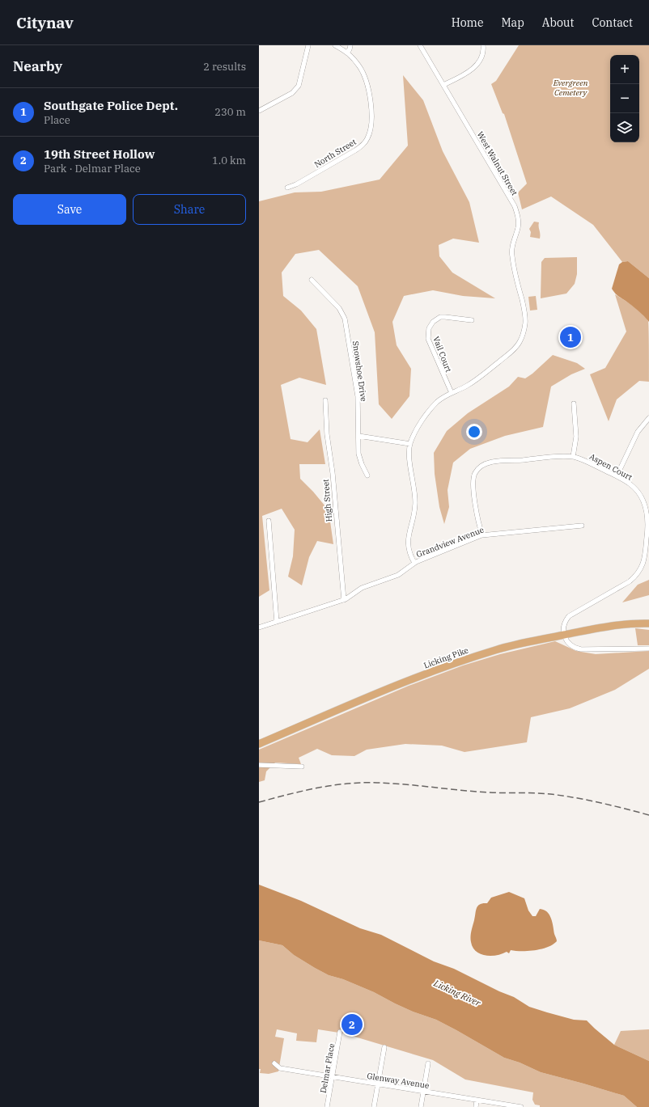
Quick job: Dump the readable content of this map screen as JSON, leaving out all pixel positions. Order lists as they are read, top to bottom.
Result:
{
  "streets": {
    "main road": ["Licking Pike"],
    "street": [
      "North Street",
      "West Walnut Street",
      "Vail Court",
      "Snowshoe Drive",
      "Aspen Court",
      "High Street",
      "Grandview Avenue",
      "Delmar Place",
      "Glenway Avenue"
    ]
  },
  "crossings": [
    ["West Walnut Street", "Vail Court"],
    ["Aspen Court", "Grandview Avenue"],
    ["Aspen Court", "Licking Pike"],
    ["High Street", "Grandview Avenue"],
    ["Delmar Place", "Glenway Avenue"]
  ],
  "water": ["Licking River"],
  "parks": ["Evergreen Cemetery"],
  "page": {
    "header": "Citynav",
    "nav": [
      "Home",
      "Map",
      "About",
      "Contact"
    ],
    "heading": ["Nearby", "2 results"],
    "map_buttons": ["+", "−"],
    "list": [
      {
        "mark": "1",
        "name": "Southgate Police Dept.",
        "note": "Place",
        "value": "230 m"
      },
      {
        "mark": "2",
        "name": "19th Street Hollow",
        "note": "Park · Delmar Place",
        "value": "1.0 km"
      }
    ],
    "buttons": ["Save", "Share"],
    "pins": ["1", "2"]
  }
}
